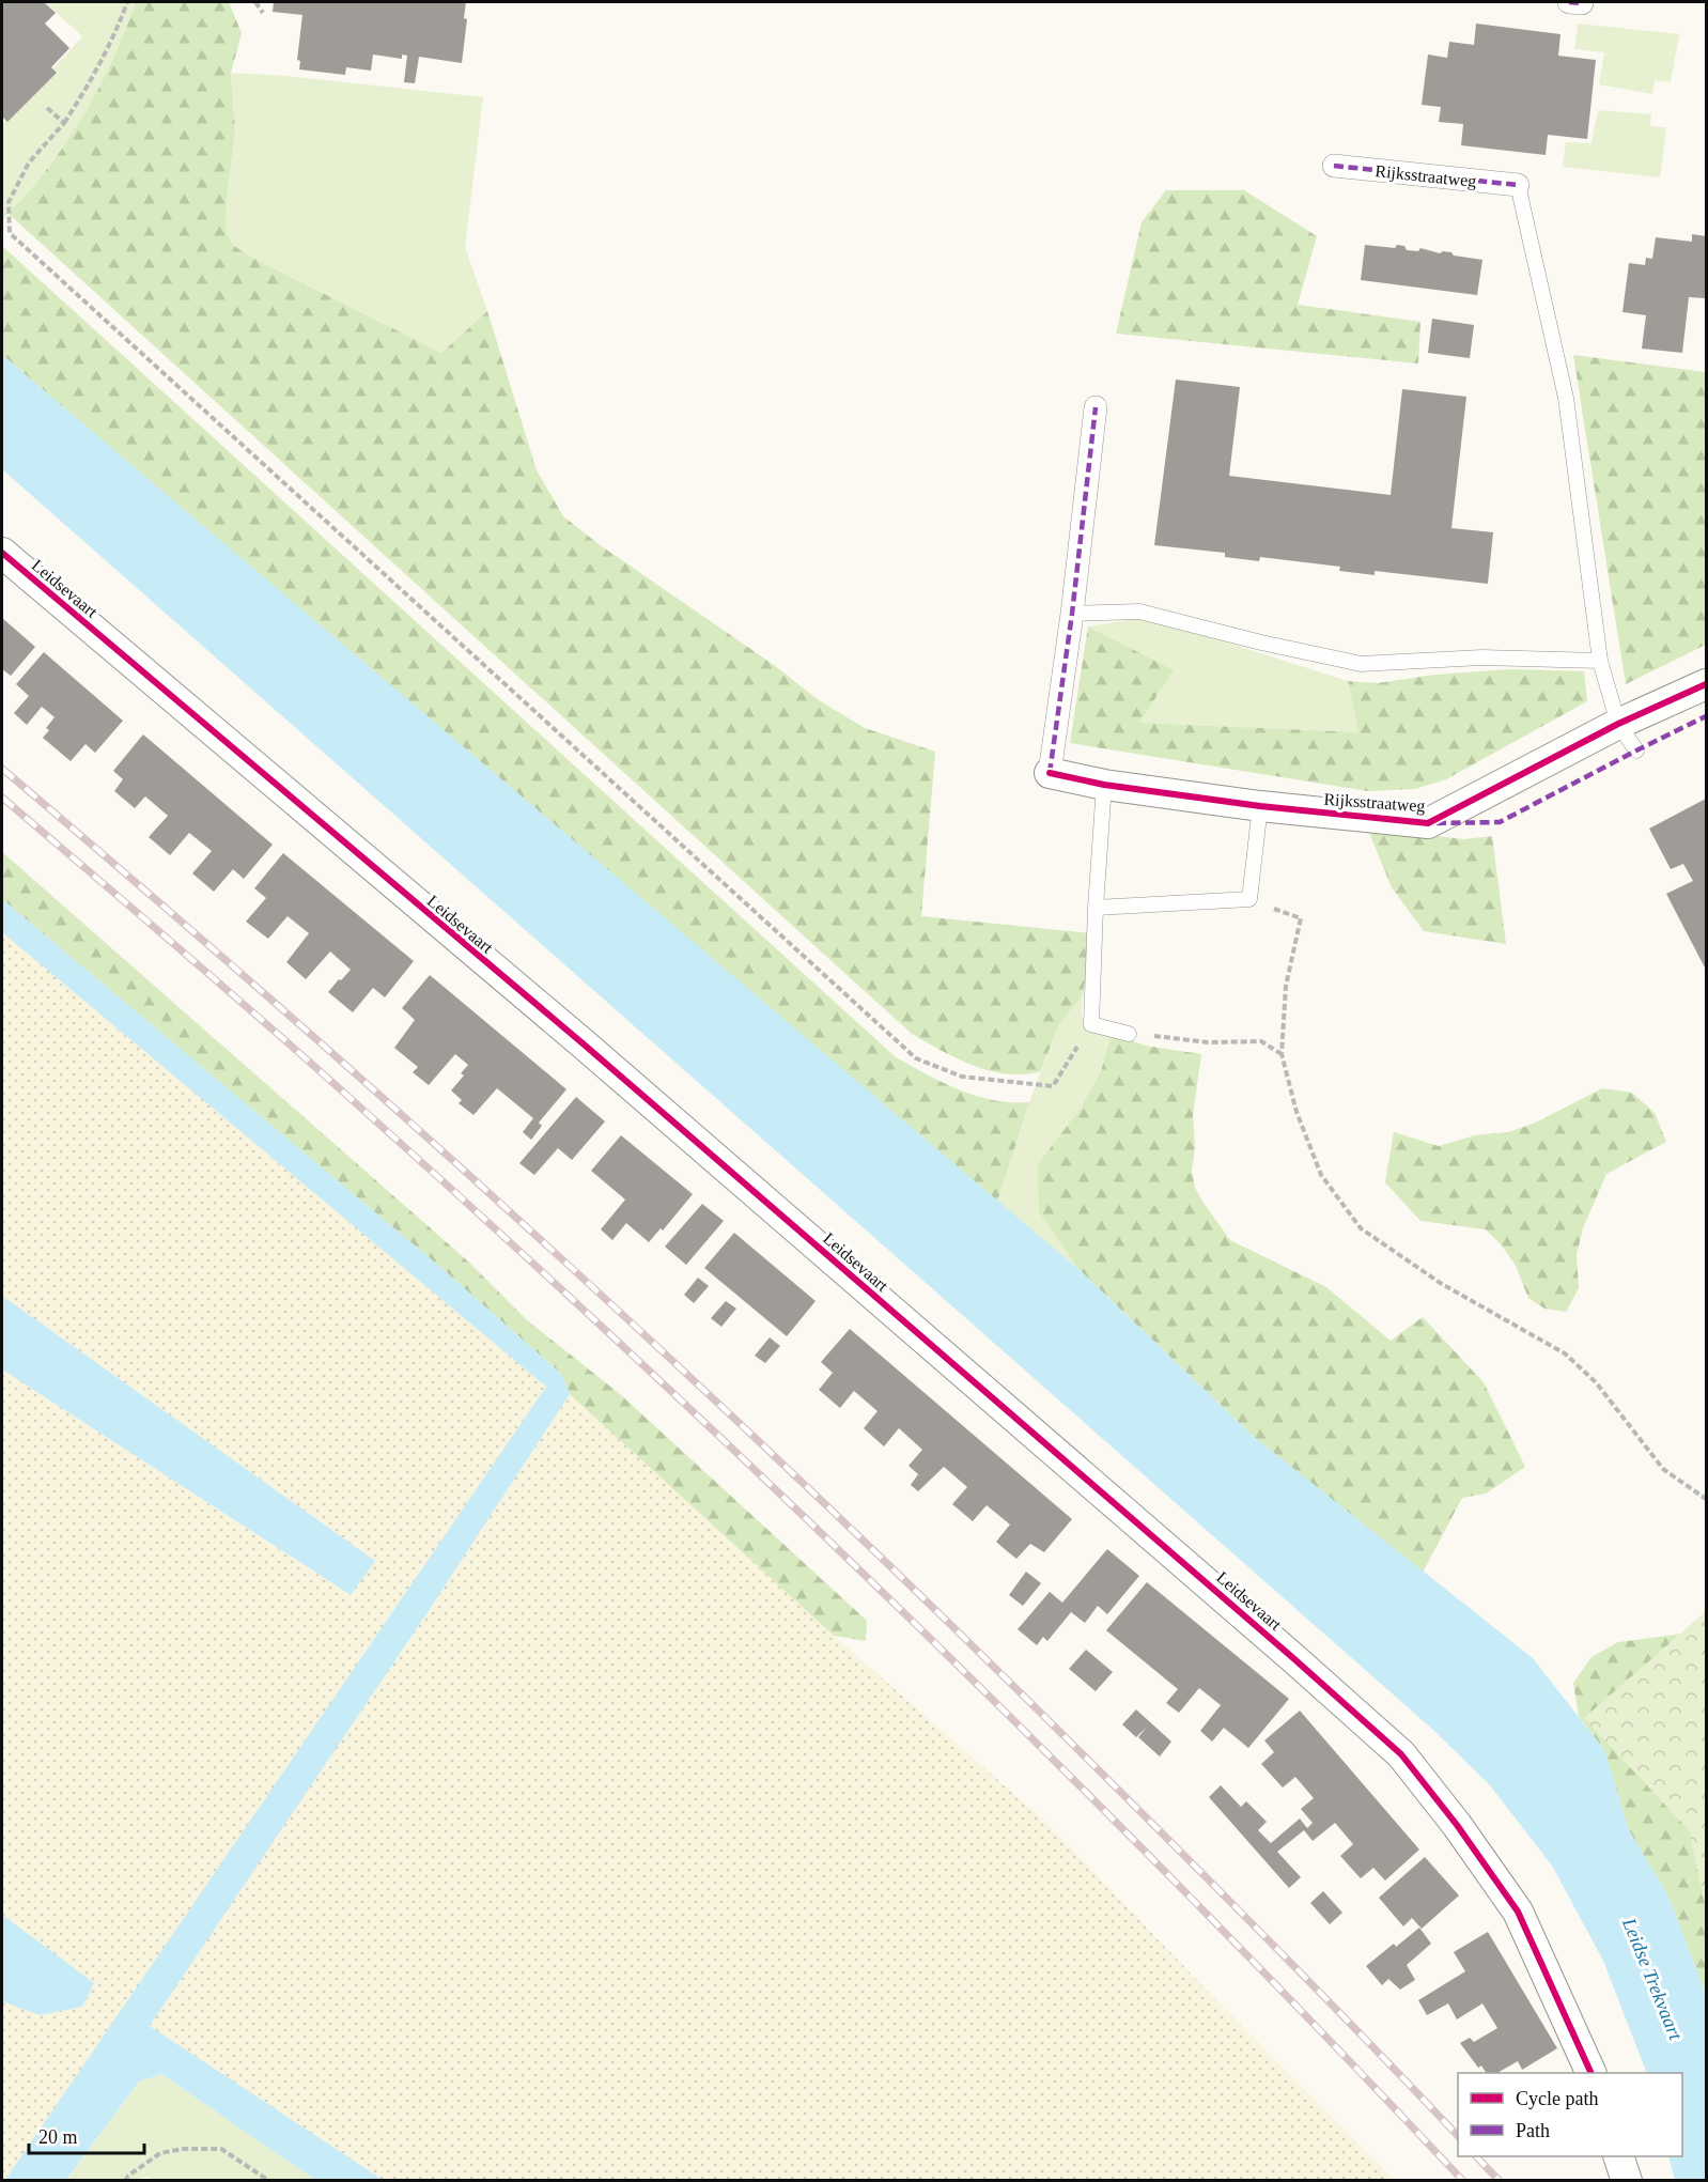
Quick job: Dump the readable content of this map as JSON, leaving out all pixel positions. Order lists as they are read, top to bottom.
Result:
{
  "streets": {
    "street": ["Rijksstraatweg", "Leidsevaart"]
  },
  "water": ["Leidse Trekvaart"],
  "legend": ["Cycle path", "Path"],
  "scale_bar": "20 m"
}
